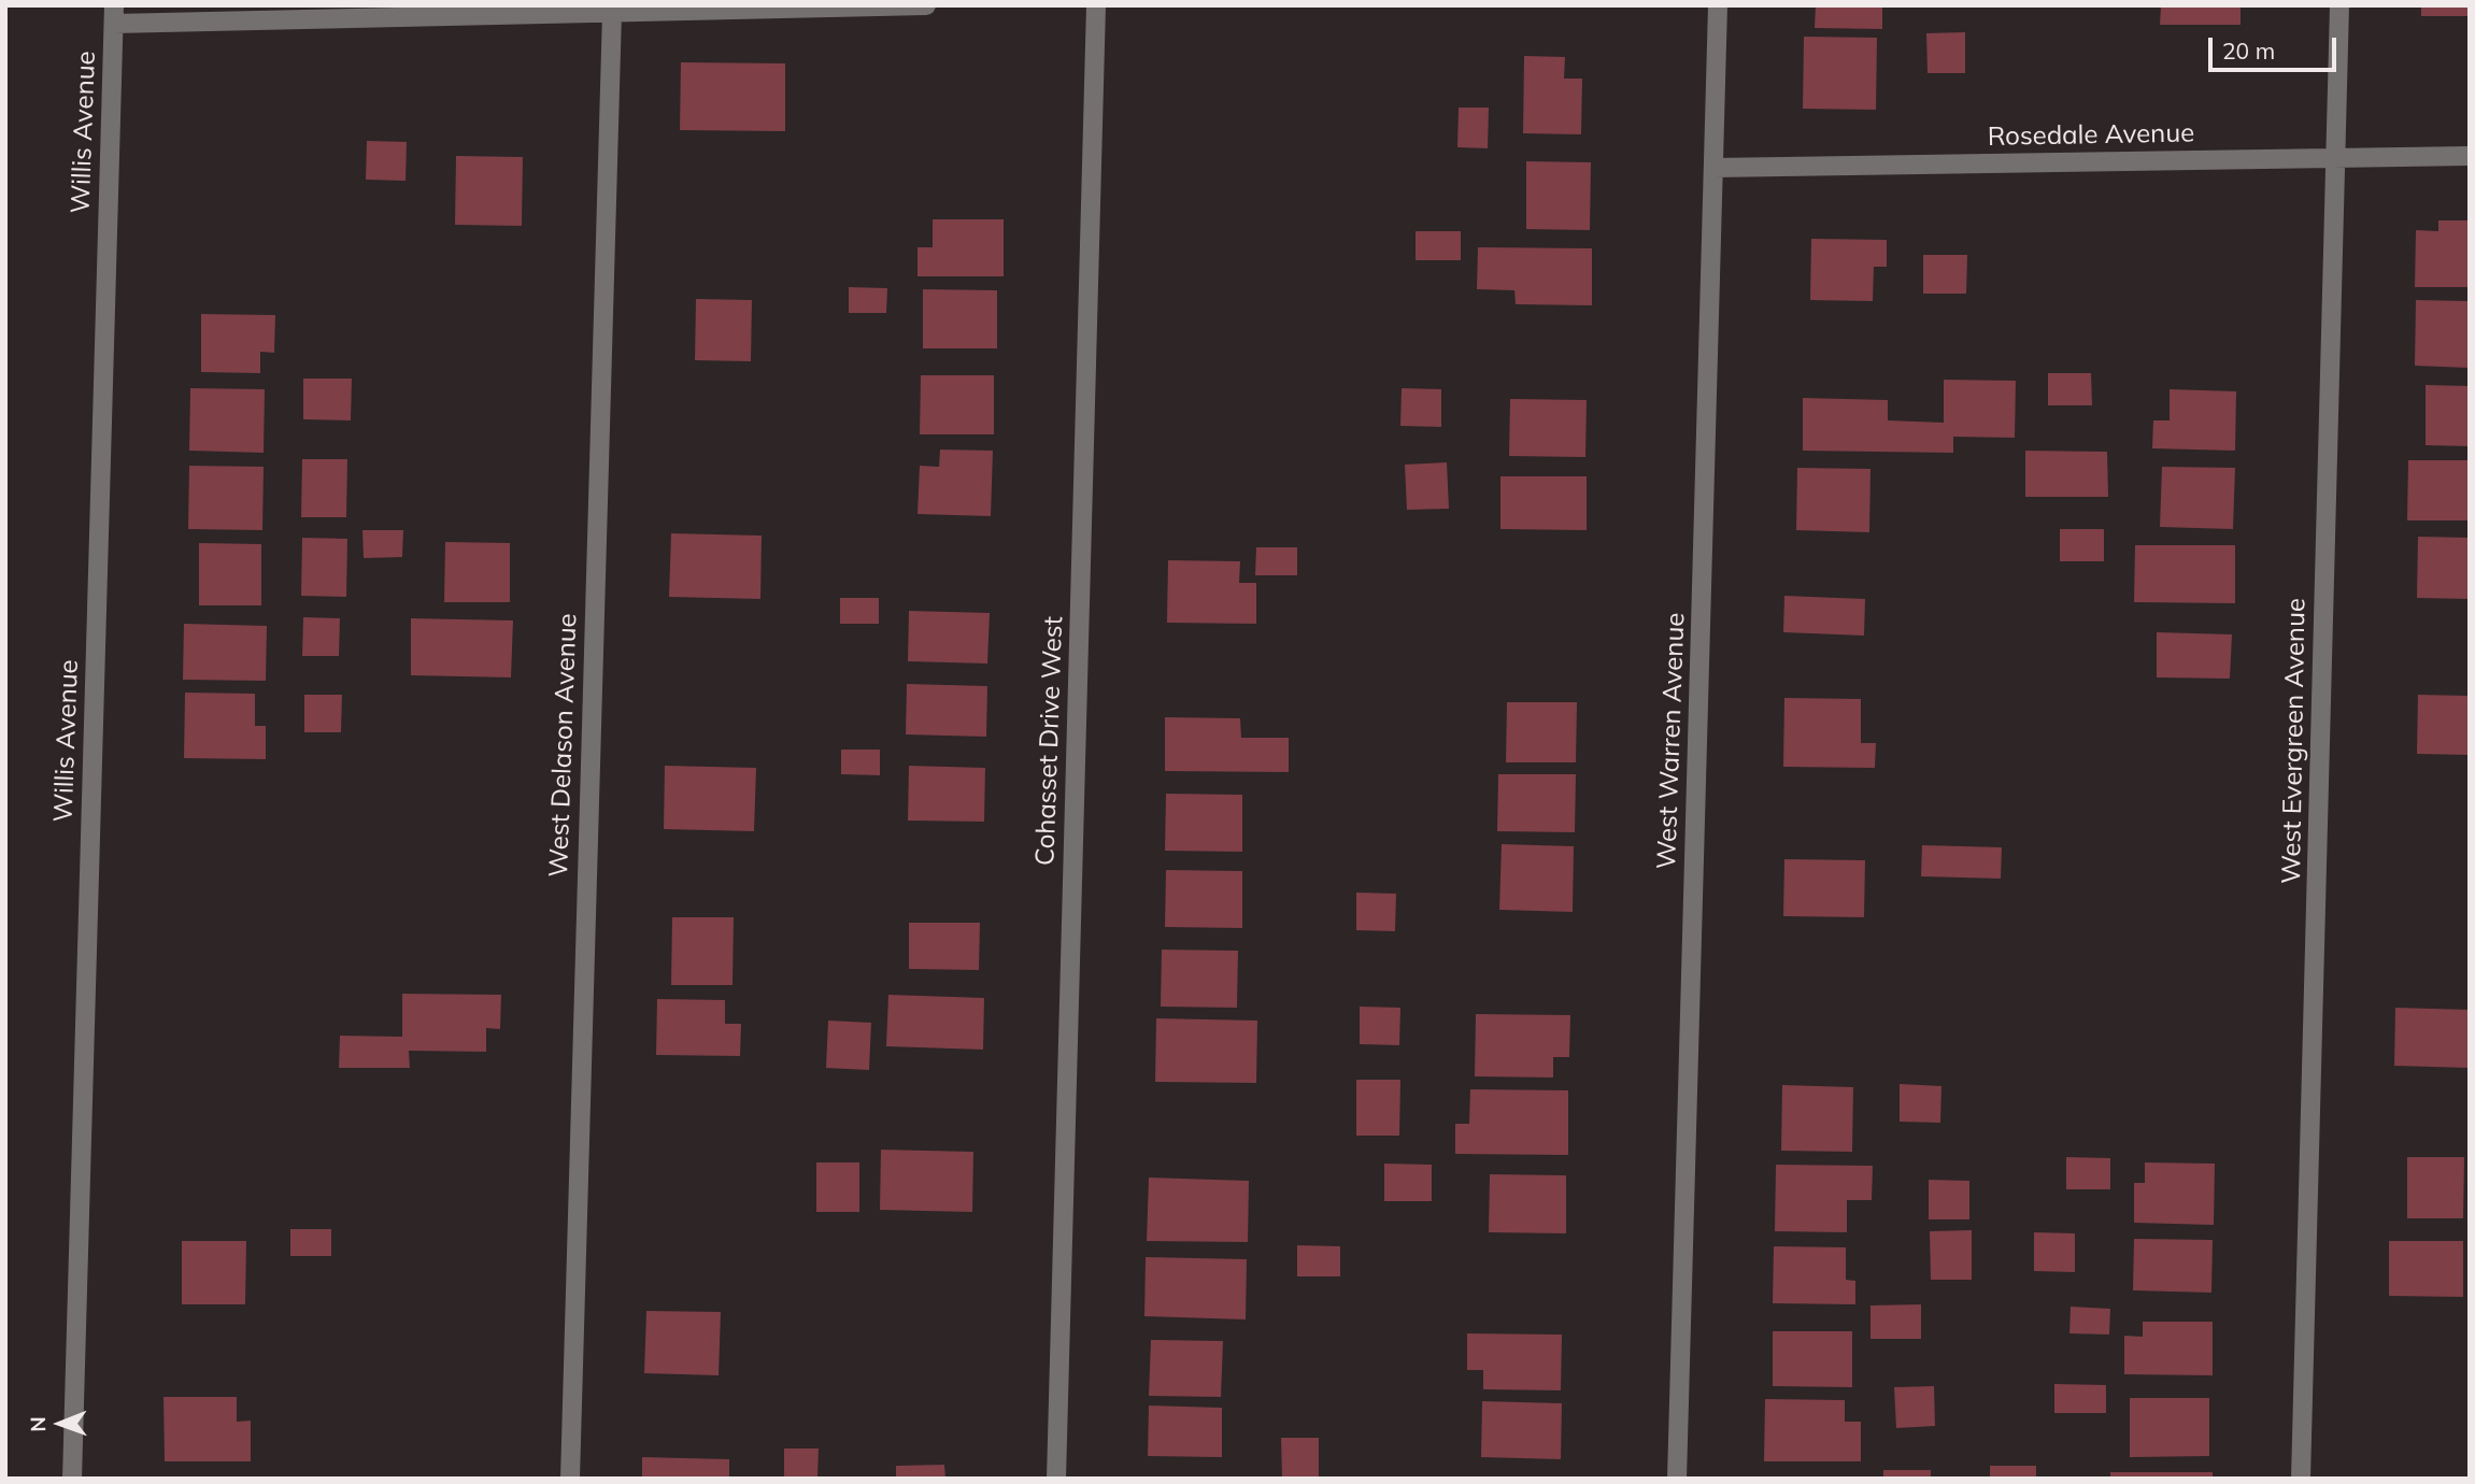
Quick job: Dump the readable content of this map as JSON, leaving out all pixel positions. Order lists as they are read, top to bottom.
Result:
{
  "streets": {
    "street": [
      "Willis Avenue",
      "Rosedale Avenue",
      "Cohasset Drive West",
      "West Warren Avenue",
      "West Evergreen Avenue",
      "West Delason Avenue"
    ]
  },
  "crossings": [
    ["Rosedale Avenue", "West Warren Avenue"],
    ["Rosedale Avenue", "West Evergreen Avenue"]
  ],
  "scale_bar": "20 m",
  "north": "left"
}
